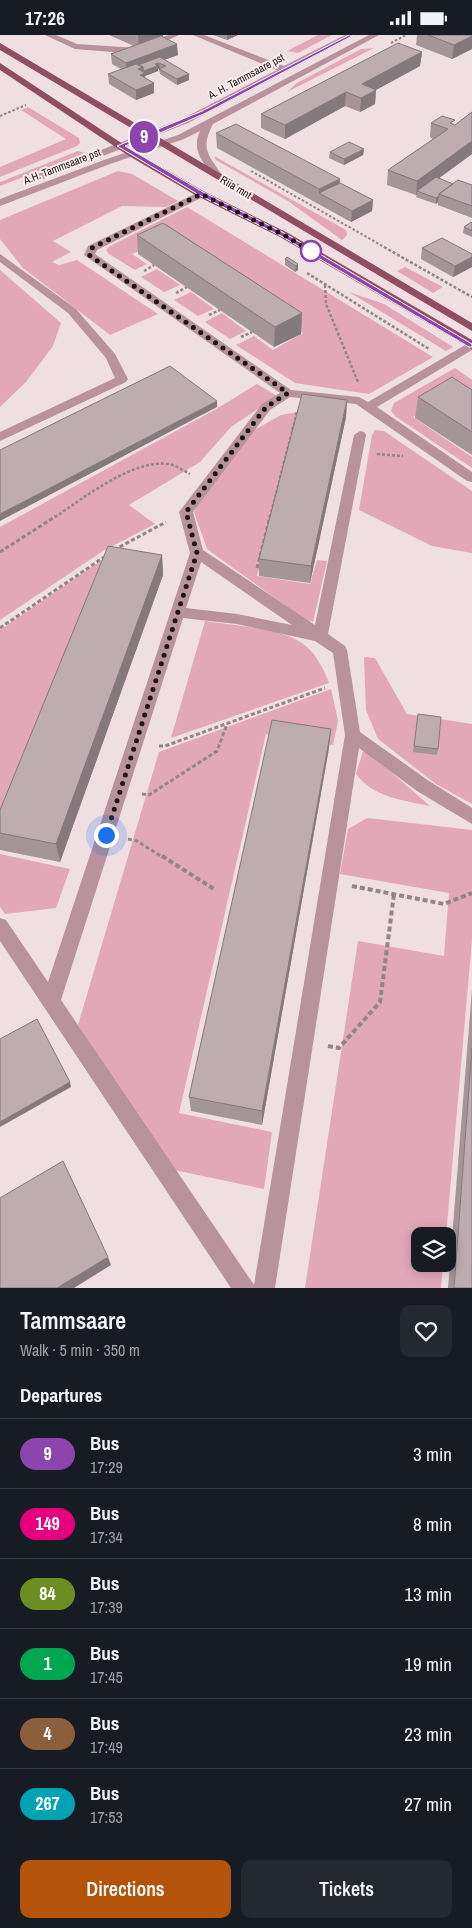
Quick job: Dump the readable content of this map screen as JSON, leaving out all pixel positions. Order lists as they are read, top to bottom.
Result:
{
  "streets": {
    "main road": ["Riia mnt"],
    "street": ["A. H. Tammsaare pst", "A.H. Tammsaare pst"]
  },
  "crossings": [
    ["A. H. Tammsaare pst", "A.H. Tammsaare pst"],
    ["A. H. Tammsaare pst", "Riia mnt"],
    ["A.H. Tammsaare pst", "Riia mnt"]
  ],
  "lines": ["bus line 9"],
  "page": {
    "status": "17:26",
    "on_map": "9",
    "heading": [
      ["Tammsaare", "Walk · 5 min · 350 m"],
      "Departures"
    ],
    "list": [
      {
        "mark": "9",
        "name": "Bus",
        "note": "17:29",
        "value": "3 min"
      },
      {
        "mark": "149",
        "name": "Bus",
        "note": "17:34",
        "value": "8 min"
      },
      {
        "mark": "84",
        "name": "Bus",
        "note": "17:39",
        "value": "13 min"
      },
      {
        "mark": "1",
        "name": "Bus",
        "note": "17:45",
        "value": "19 min"
      },
      {
        "mark": "4",
        "name": "Bus",
        "note": "17:49",
        "value": "23 min"
      },
      {
        "mark": "267",
        "name": "Bus",
        "note": "17:53",
        "value": "27 min"
      }
    ],
    "buttons": ["Directions", "Tickets"]
  }
}
